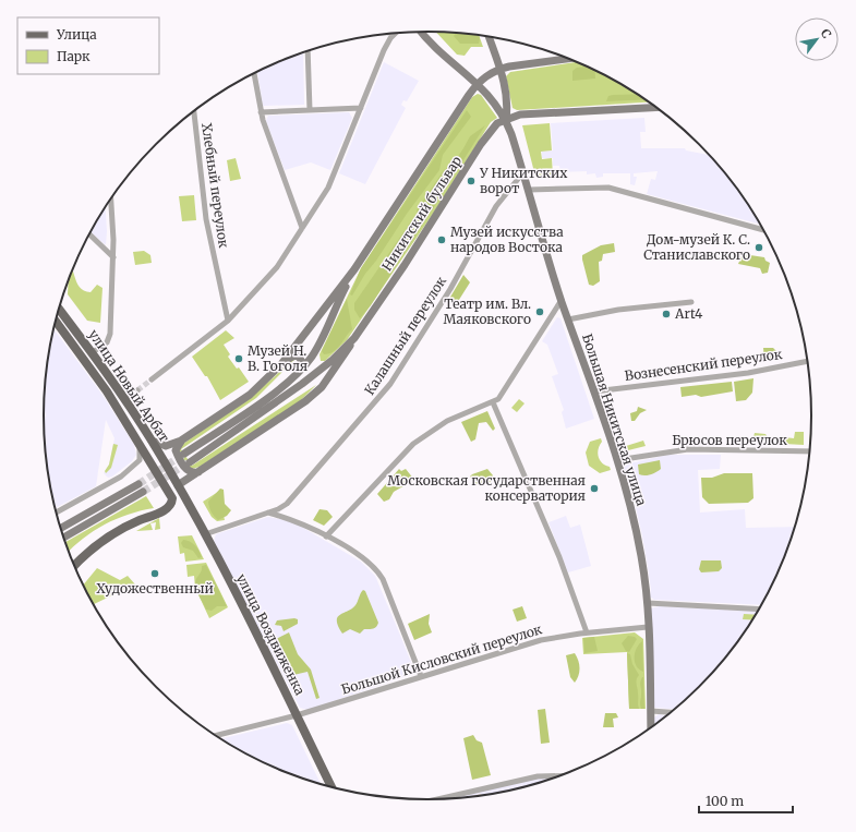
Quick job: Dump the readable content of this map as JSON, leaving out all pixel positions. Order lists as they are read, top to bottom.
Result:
{
  "streets": {
    "main road": [
      "Никитский бульвар",
      "улица Новый Арбат",
      "Большая Никитская улица",
      "улица Воздвиженка"
    ],
    "street": [
      "Хлебный переулок",
      "Калашный переулок",
      "Вознесенский переулок",
      "Брюсов переулок",
      "Большой Кисловский переулок"
    ]
  },
  "crossings": [
    ["Никитский бульвар", "улица Новый Арбат"],
    ["Никитский бульвар", "Большая Никитская улица"],
    ["Никитский бульвар", "улица Воздвиженка"],
    ["Калашный переулок", "Большая Никитская улица"],
    ["Калашный переулок", "улица Воздвиженка"],
    ["Вознесенский переулок", "Большая Никитская улица"],
    ["улица Новый Арбат", "улица Воздвиженка"],
    ["Большая Никитская улица", "Брюсов переулок"],
    ["Большая Никитская улица", "Большой Кисловский переулок"],
    ["улица Воздвиженка", "Большой Кисловский переулок"]
  ],
  "places": [
    "У Никитских ворот",
    "Музей искусства народов Востока",
    "Дом-музей К. С. Станиславского",
    "Театр им. Вл. Маяковского",
    "Art4",
    "Музей Н. В. Гоголя",
    "Московская государственная консерватория",
    "Художественный"
  ],
  "legend": ["Улица", "Парк"],
  "scale_bar": "100 m",
  "north": "top right"
}
